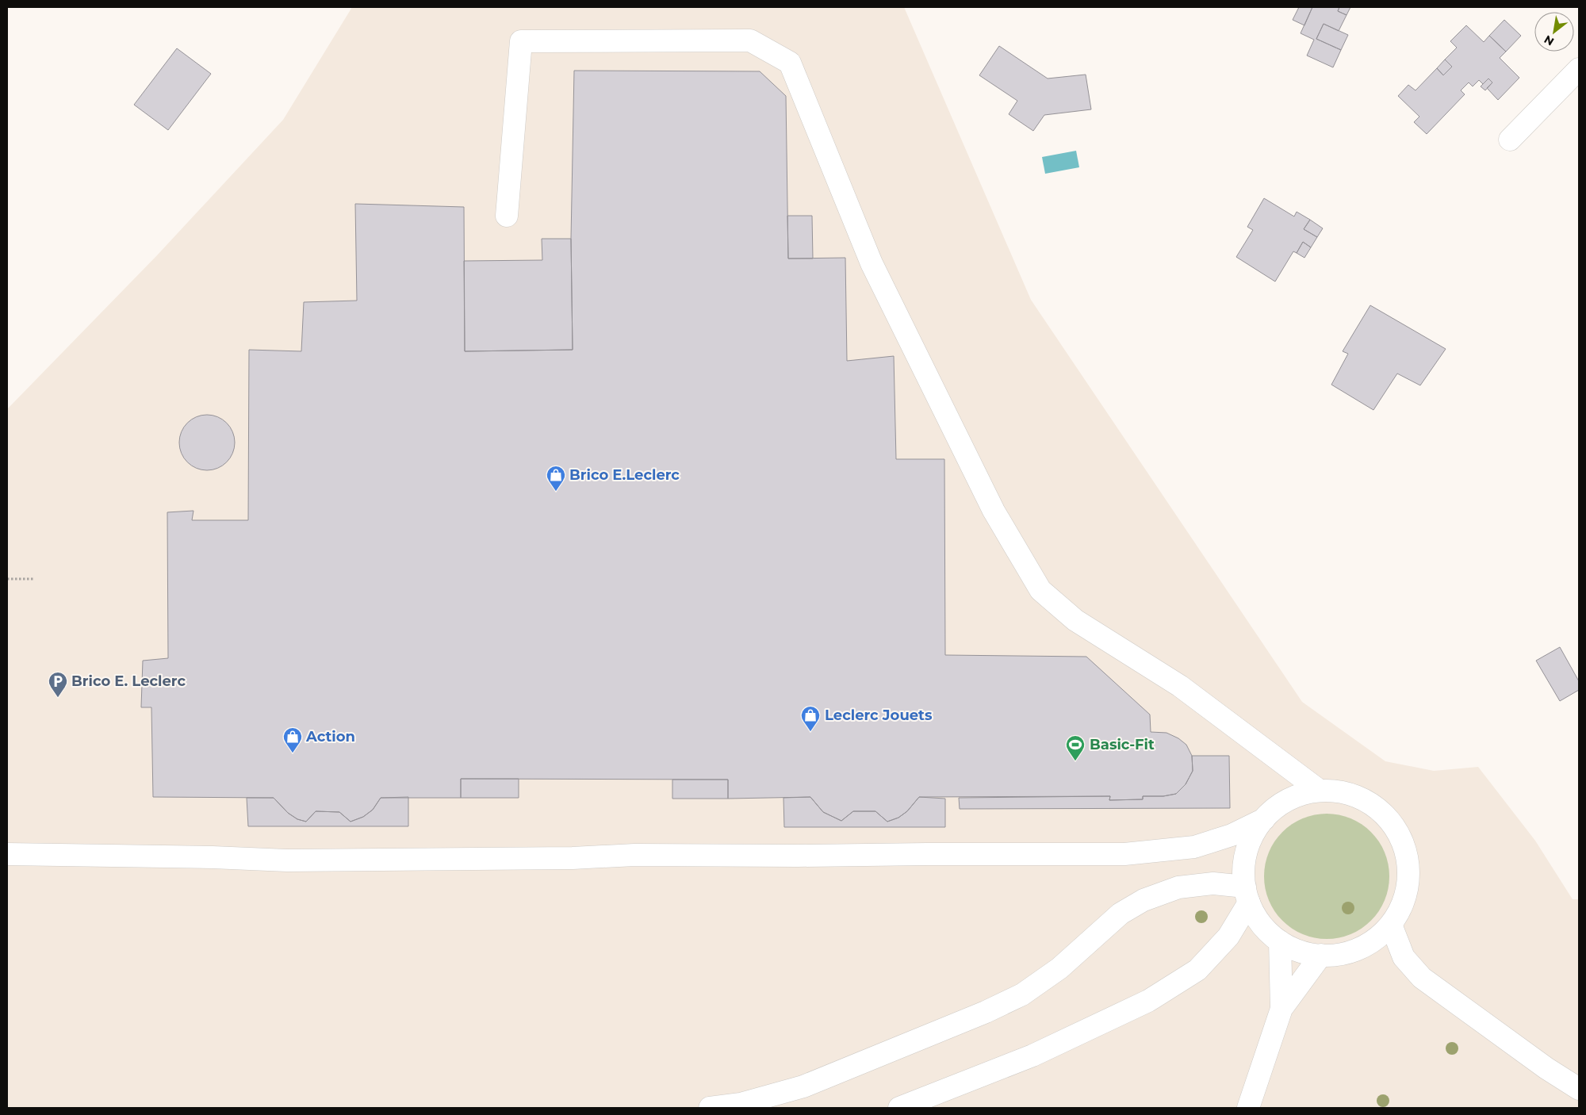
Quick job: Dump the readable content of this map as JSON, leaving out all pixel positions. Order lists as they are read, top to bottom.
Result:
{
  "places": {
    "shop": ["Brico E.Leclerc", "Leclerc Jouets", "Action"],
    "parking": ["Brico E. Leclerc"],
    "sports": ["Basic-Fit"]
  },
  "north": "bottom left"
}
